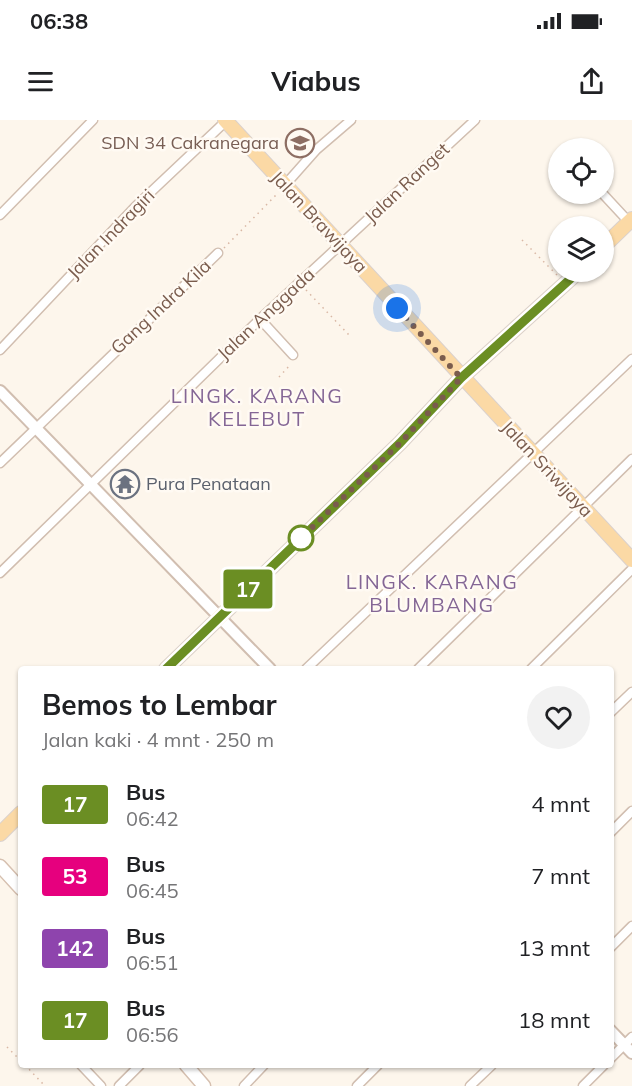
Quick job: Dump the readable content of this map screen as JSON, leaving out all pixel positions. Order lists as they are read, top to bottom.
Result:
{
  "streets": {
    "main road": ["Jalan Brawijaya", "Jalan Sriwijaya"],
    "street": [
      "Jalan Ranget",
      "Jalan Indragiri",
      "Gang Indra Kila",
      "Jalan Anggada"
    ]
  },
  "crossings": [
    ["Jalan Ranget", "Jalan Brawijaya"],
    ["Jalan Ranget", "Jalan Anggada"],
    ["Jalan Brawijaya", "Jalan Indragiri"],
    ["Jalan Brawijaya", "Gang Indra Kila"],
    ["Jalan Brawijaya", "Jalan Anggada"],
    ["Jalan Brawijaya", "Jalan Sriwijaya"]
  ],
  "districts": ["LINGK. KARANG KELEBUT", "LINGK. KARANG BLUMBANG"],
  "places": {
    "school or university": ["SDN 34 Cakranegara"],
    "temple": ["Pura Penataan"]
  },
  "lines": ["bus line 17"],
  "page": {
    "status": "06:38",
    "header": "Viabus",
    "on_map": "17",
    "heading": ["Bemos to Lembar", "Jalan kaki · 4 mnt · 250 m"],
    "list": [
      {
        "mark": "17",
        "name": "Bus",
        "note": "06:42",
        "value": "4 mnt"
      },
      {
        "mark": "53",
        "name": "Bus",
        "note": "06:45",
        "value": "7 mnt"
      },
      {
        "mark": "142",
        "name": "Bus",
        "note": "06:51",
        "value": "13 mnt"
      },
      {
        "mark": "17",
        "name": "Bus",
        "note": "06:56",
        "value": "18 mnt"
      }
    ]
  }
}
